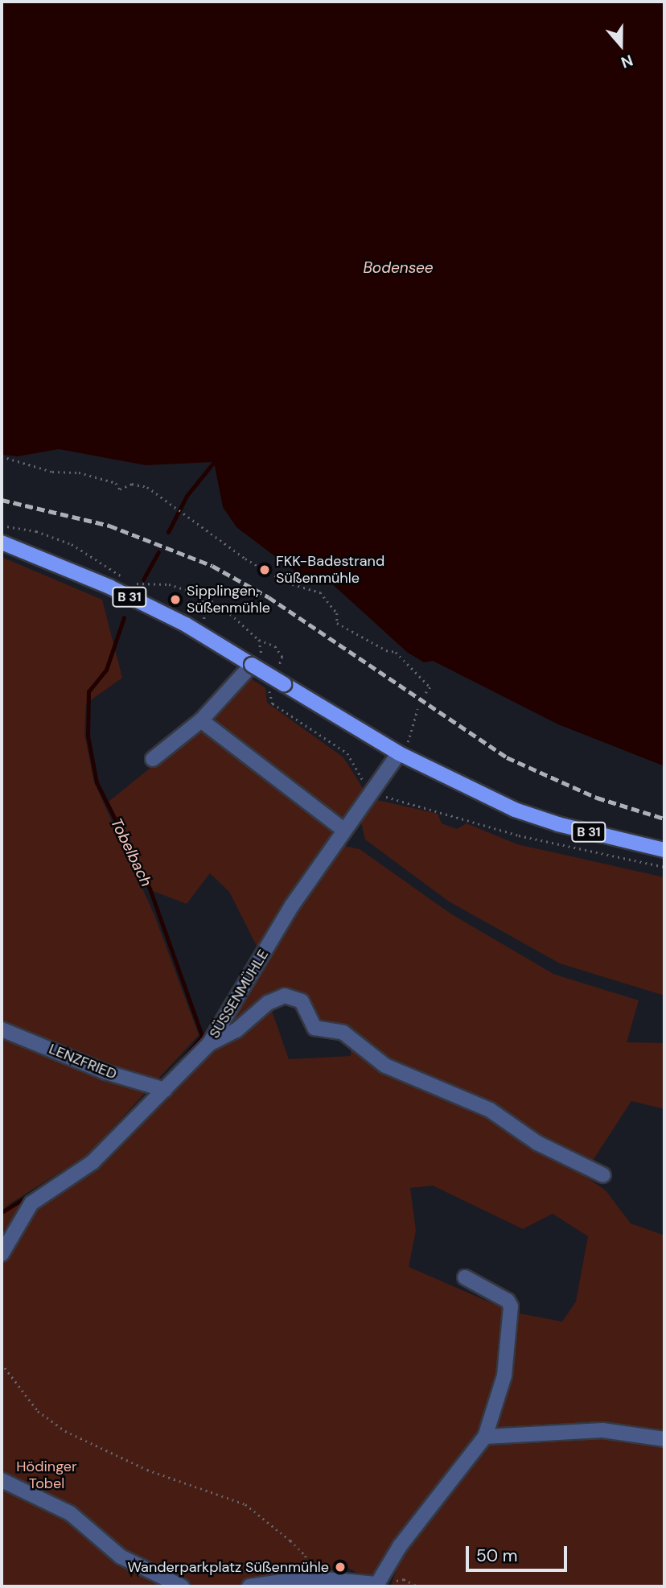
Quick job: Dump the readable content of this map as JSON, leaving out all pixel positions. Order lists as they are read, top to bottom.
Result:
{
  "streets": {
    "main road": ["B 31"],
    "street": ["SÜSSENMÜHLE", "LENZFRIED"]
  },
  "crossings": [
    ["B 31", "SÜSSENMÜHLE"],
    ["SÜSSENMÜHLE", "LENZFRIED"]
  ],
  "water": ["Bodensee", "Tobelbach"],
  "parks": ["Hödinger Tobel"],
  "places": ["FKK-Badestrand Süßenmühle", "Sipplingen, Süßenmühle", "Wanderparkplatz Süßenmühle"],
  "scale_bar": "50 m",
  "north": "bottom"
}
